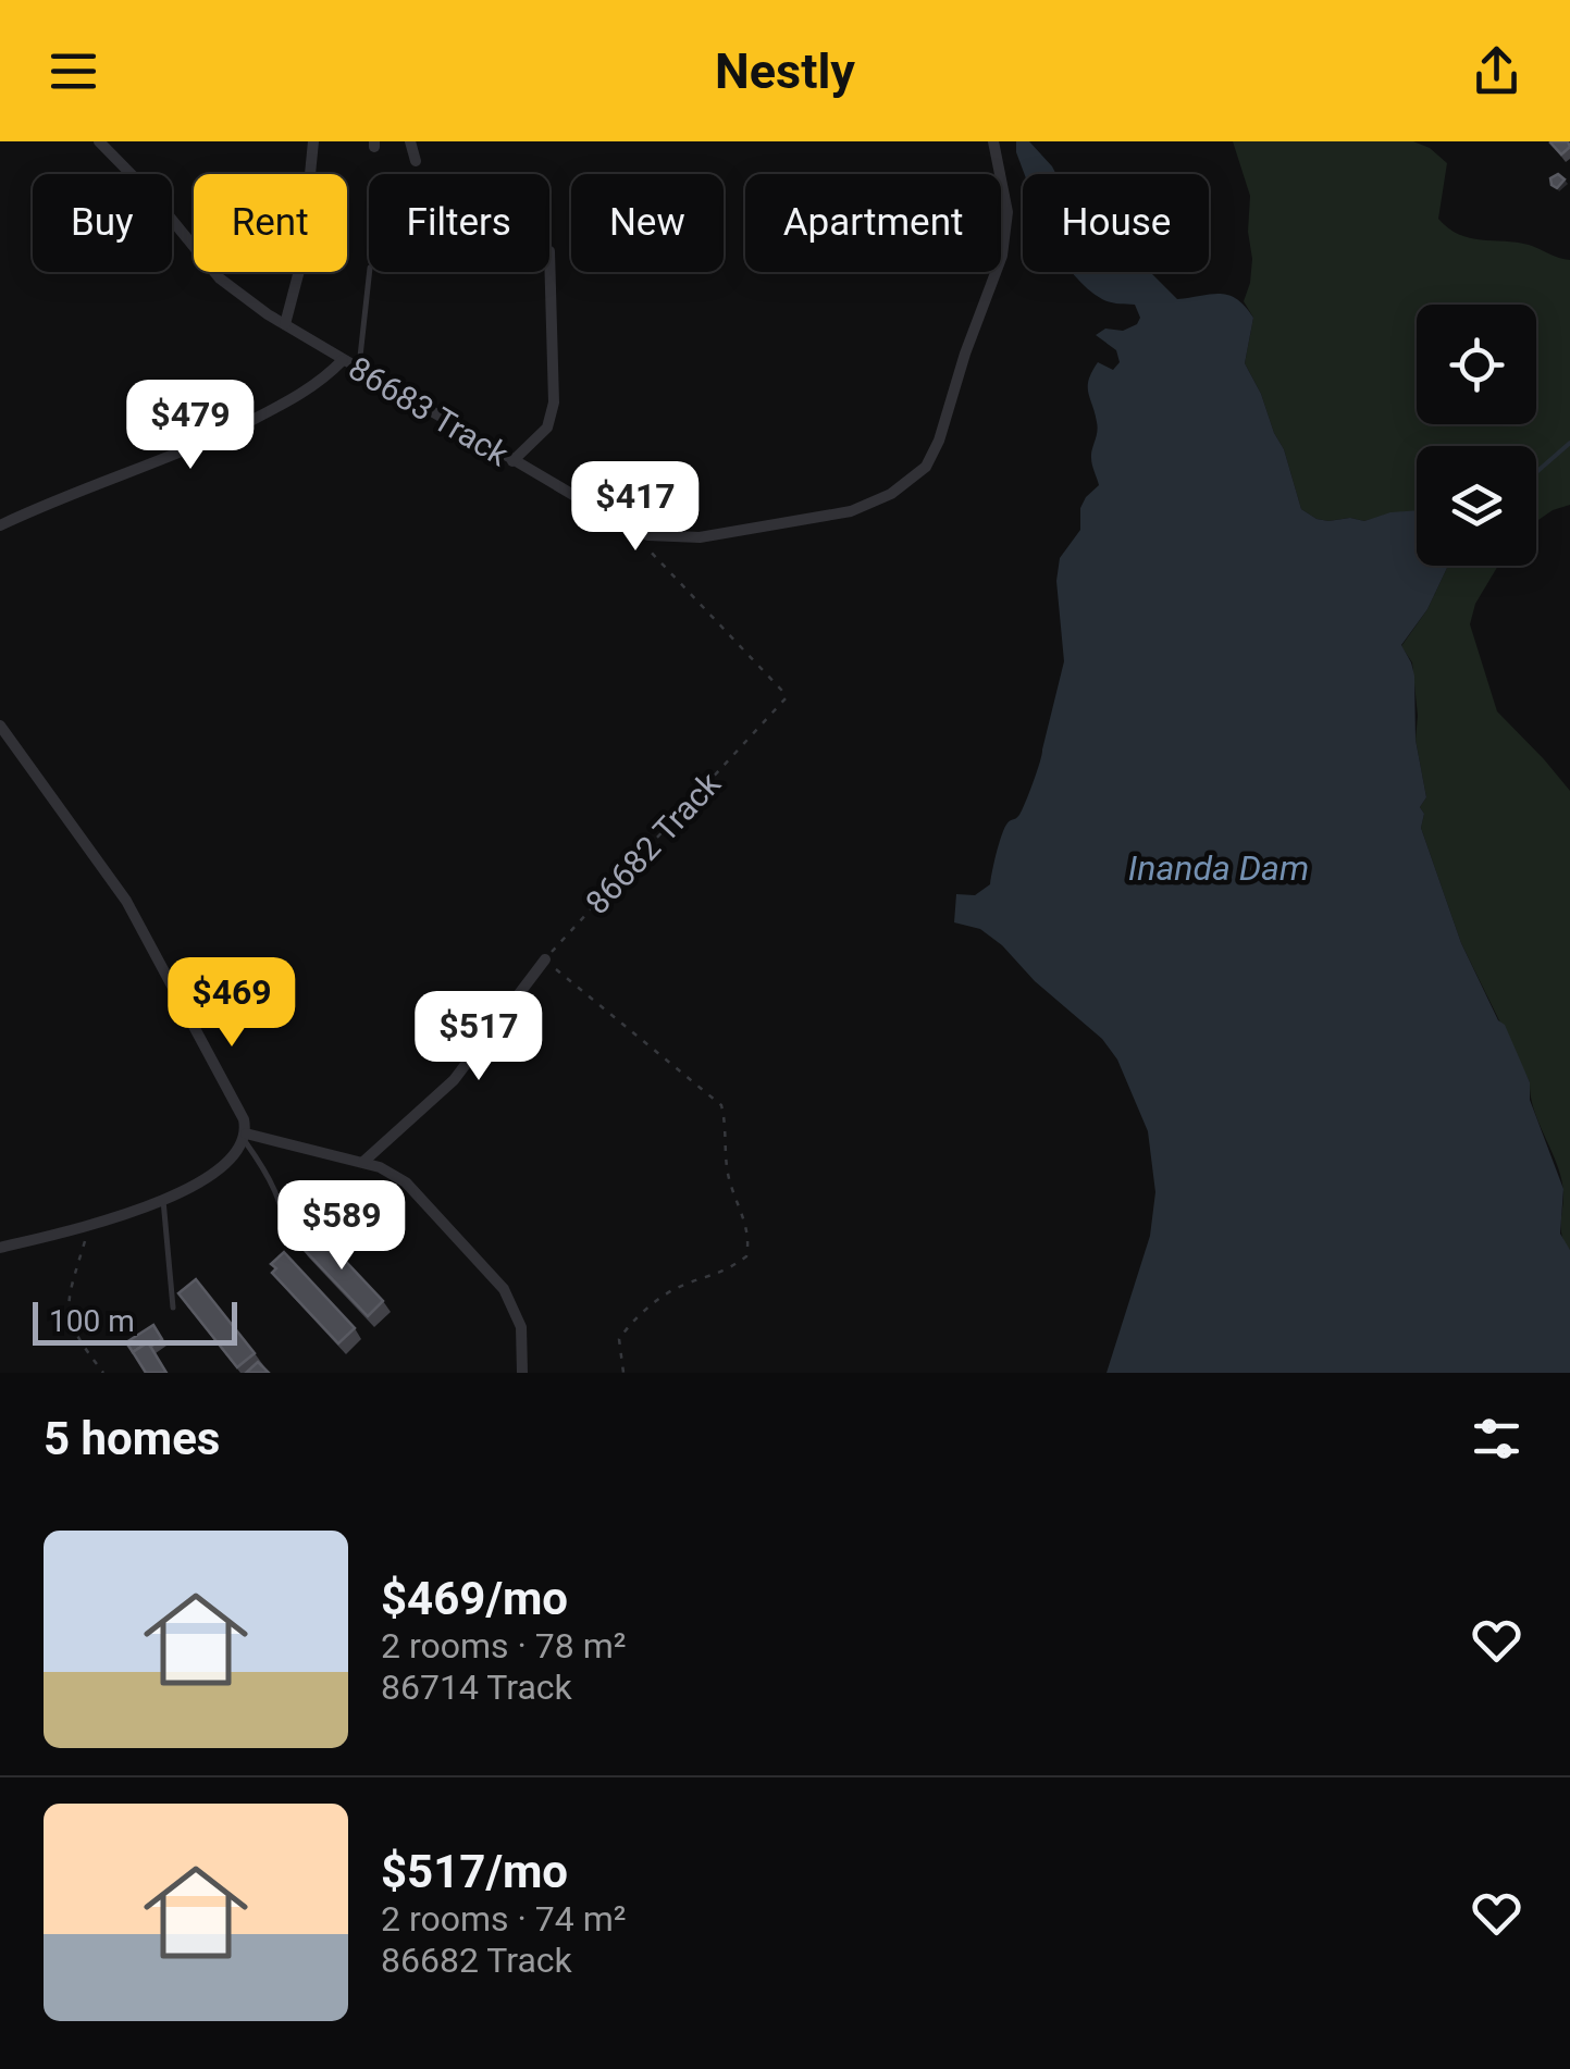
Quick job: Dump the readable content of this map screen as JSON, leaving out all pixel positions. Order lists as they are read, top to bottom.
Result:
{
  "streets": {
    "street": ["86683 Track"],
    "path": ["86682 Track"]
  },
  "crossings": [
    ["86683 Track", "86682 Track"]
  ],
  "water": ["Inanda Dam"],
  "scale_bar": "100 m",
  "page": {
    "header": "Nestly",
    "chip": [
      "Buy",
      "Rent",
      "Filters",
      "New",
      "Apartment",
      "House"
    ],
    "price": [
      "$479",
      "$417",
      "$469",
      "$517",
      "$589"
    ],
    "scale": "100 m",
    "heading": "5 homes",
    "list": [
      {
        "name": "$469/mo",
        "note": "2 rooms · 78 m² · 86714 Track"
      },
      {
        "name": "$517/mo",
        "note": "2 rooms · 74 m² · 86682 Track"
      }
    ]
  }
}
